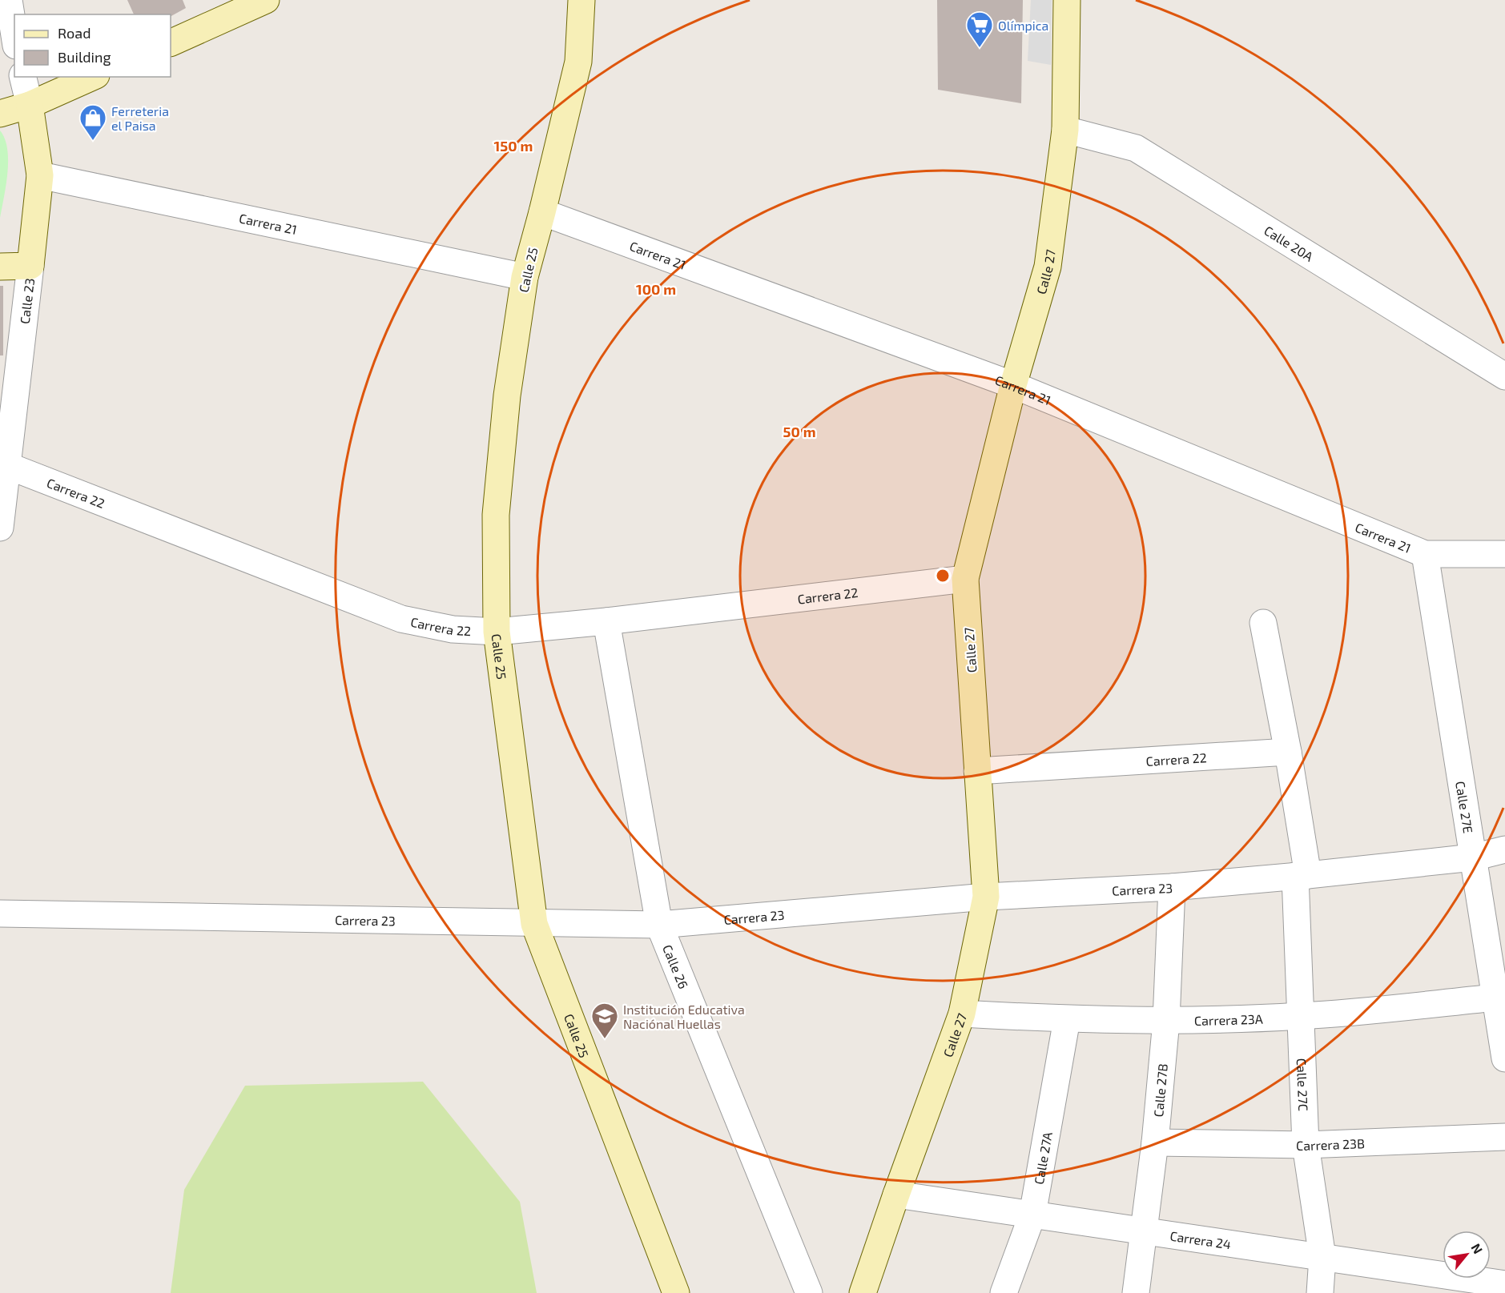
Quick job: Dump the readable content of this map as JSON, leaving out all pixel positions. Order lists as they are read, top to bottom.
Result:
{
  "streets": {
    "street": [
      "Carrera 21",
      "Calle 20A",
      "Calle 25",
      "Calle 27",
      "Calle 23",
      "Carrera 22",
      "Calle 27E",
      "Carrera 23",
      "Calle 26",
      "Carrera 23A",
      "Calle 27C",
      "Calle 27B",
      "Carrera 23B",
      "Calle 27A",
      "Carrera 24"
    ]
  },
  "crossings": [
    ["Carrera 21", "Calle 25"],
    ["Carrera 21", "Calle 27"],
    ["Carrera 21", "Calle 23"],
    ["Carrera 21", "Calle 27E"],
    ["Calle 20A", "Calle 27"],
    ["Calle 25", "Carrera 22"],
    ["Calle 25", "Carrera 23"],
    ["Calle 27", "Carrera 22"],
    ["Calle 27", "Carrera 23"],
    ["Calle 27", "Carrera 23A"],
    ["Calle 27", "Carrera 24"],
    ["Calle 23", "Carrera 22"],
    ["Carrera 22", "Calle 26"],
    ["Carrera 22", "Calle 27C"],
    ["Calle 27E", "Carrera 23"],
    ["Calle 27E", "Carrera 23A"],
    ["Carrera 23", "Calle 26"],
    ["Carrera 23", "Calle 27C"],
    ["Carrera 23", "Calle 27B"],
    ["Carrera 23A", "Calle 27C"],
    ["Carrera 23A", "Calle 27B"],
    ["Carrera 23A", "Calle 27A"],
    ["Calle 27C", "Carrera 23B"],
    ["Calle 27C", "Carrera 24"],
    ["Calle 27B", "Carrera 23B"],
    ["Calle 27B", "Carrera 24"],
    ["Calle 27A", "Carrera 24"]
  ],
  "places": {
    "supermarket": ["Olímpica"],
    "shop": ["Ferreteria el Paisa"],
    "school or university": ["Institución Educativa Naciónal Huellas"]
  },
  "legend": ["Road", "Building"],
  "north": "top right",
  "rings": ["150 m", "100 m", "50 m"]
}
